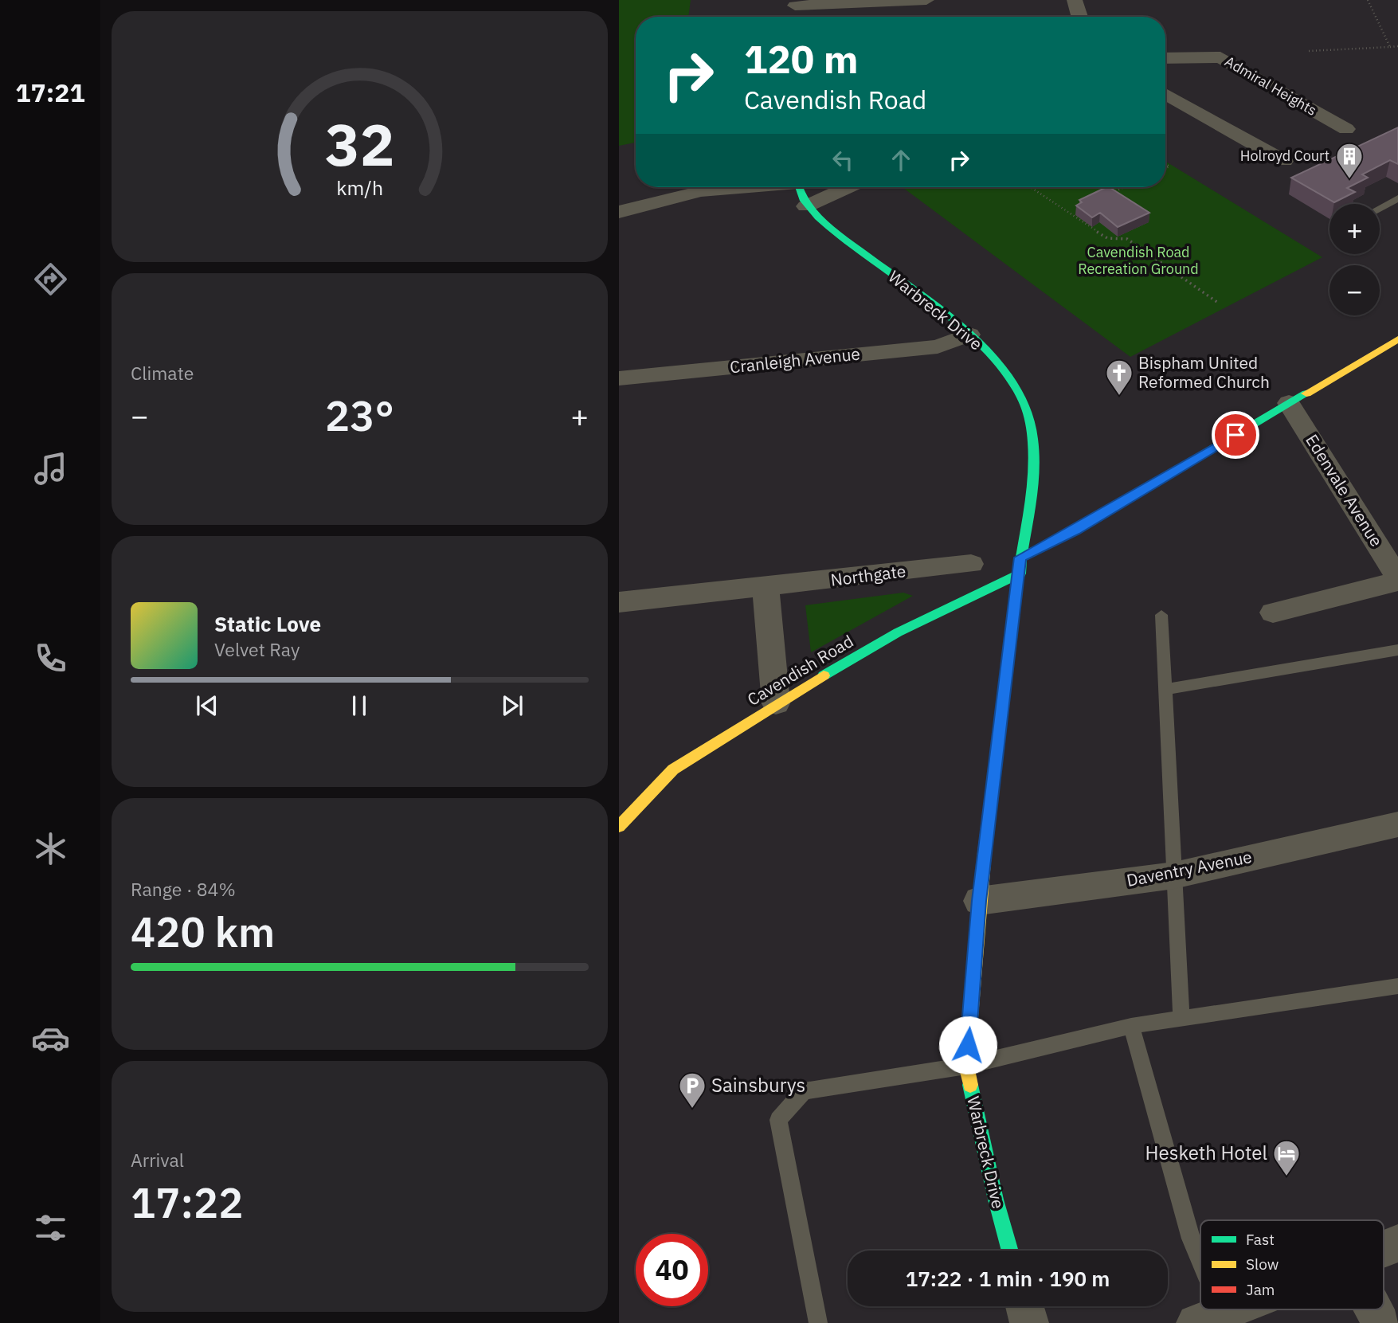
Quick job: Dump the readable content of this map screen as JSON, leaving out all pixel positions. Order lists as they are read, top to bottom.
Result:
{
  "streets": {
    "street": [
      "Admiral Heights",
      "Warbreck Drive",
      "Cranleigh Avenue",
      "Edenvale Avenue",
      "Northgate",
      "Cavendish Road",
      "Daventry Avenue"
    ]
  },
  "crossings": [
    ["Warbreck Drive", "Cranleigh Avenue"],
    ["Warbreck Drive", "Cavendish Road"],
    ["Warbreck Drive", "Daventry Avenue"]
  ],
  "parks": ["Cavendish Road Recreation Ground"],
  "places": {
    "building": ["Holroyd Court"],
    "church": ["Bispham United Reformed Church"],
    "parking": ["Sainsburys"],
    "hotel": ["Hesketh Hotel"]
  },
  "legend": ["Fast", "Slow", "Jam"],
  "page": {
    "tabs": "17:21",
    "turn": ["120 m", "Cavendish Road"],
    "map_buttons": ["+", "−"],
    "tile": [
      "Climate",
      ["Range · 84%", "420 km"],
      ["Arrival", "17:22"]
    ],
    "heat": ["−", "23°", "+"],
    "song": ["Static Love", "Velvet Ray"],
    "limit": "40",
    "trip": "17:22 · 1 min · 190 m",
    "gauge": ["32", "km/h"]
  }
}
